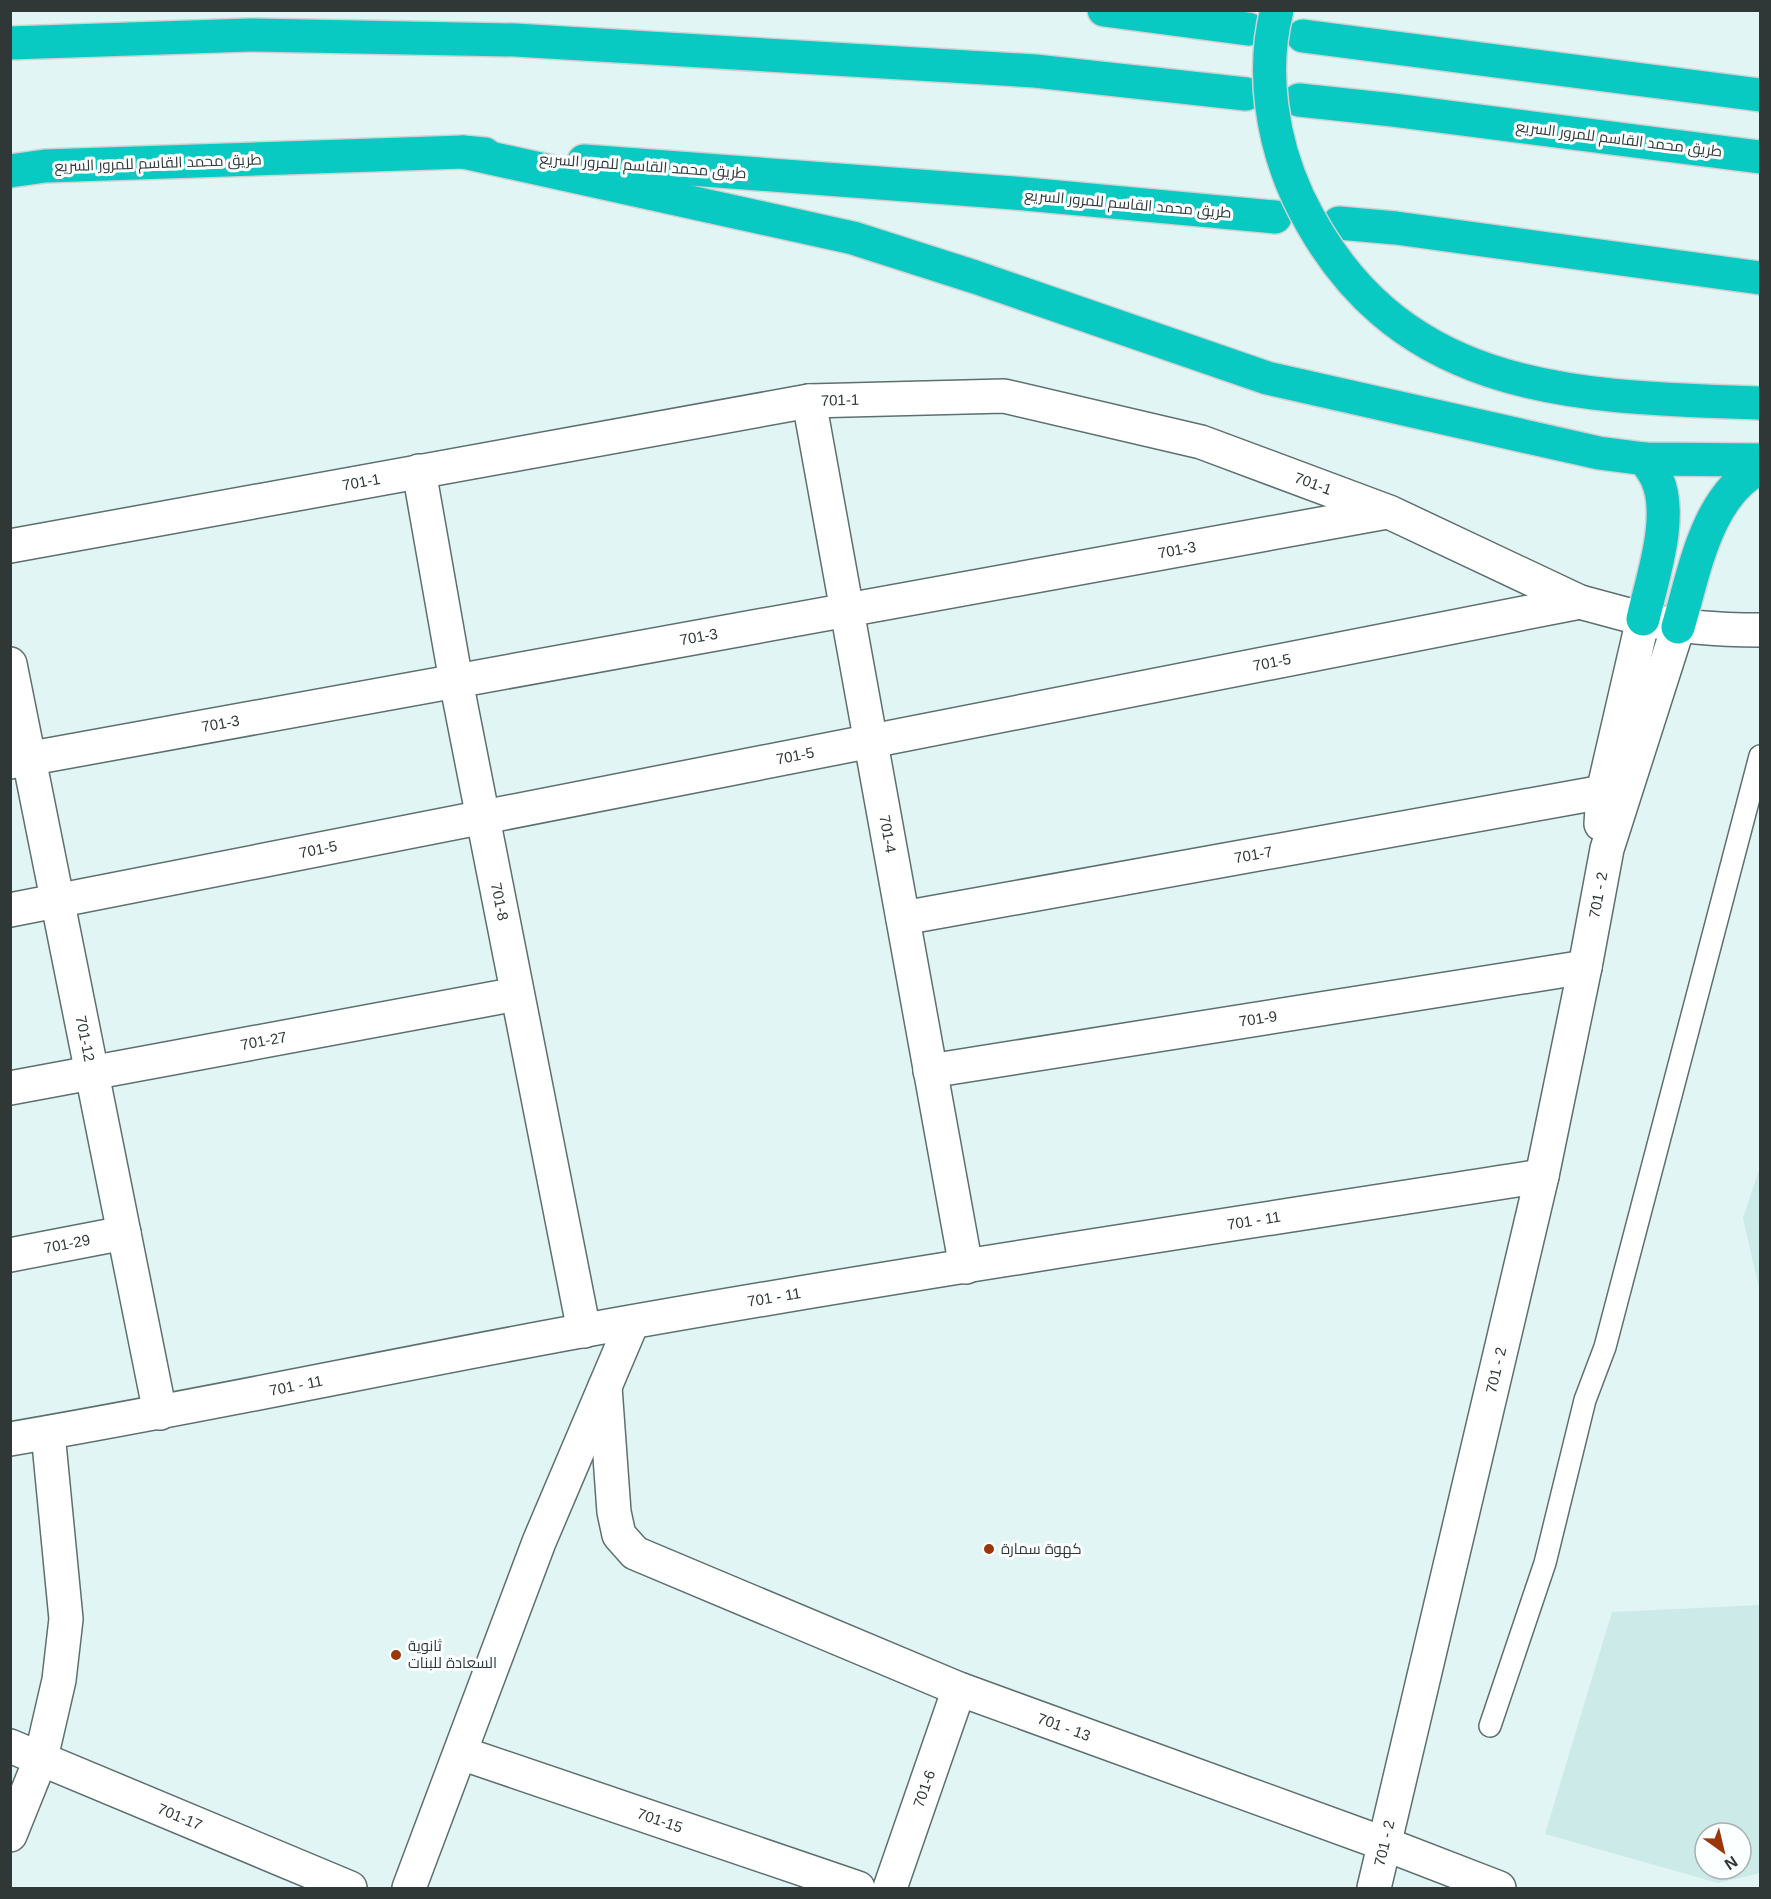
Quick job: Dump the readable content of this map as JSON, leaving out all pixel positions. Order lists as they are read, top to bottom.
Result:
{
  "streets": {
    "highway": ["طريق محمد القاسم للمرور السريع"],
    "street": [
      "701-1",
      "701-3",
      "701-5",
      "701-4",
      "701-7",
      "701 - 2",
      "701-8",
      "701-9",
      "701-12",
      "701-27",
      "701 - 11",
      "701-29",
      "701 - 13",
      "701-6",
      "701-17",
      "701-15"
    ]
  },
  "crossings": [
    ["701-1", "701-3"],
    ["701-1", "701-5"],
    ["701-1", "701-4"],
    ["701-1", "701-8"],
    ["701-3", "701-4"],
    ["701-3", "701-8"],
    ["701-3", "701-12"],
    ["701-5", "701-4"],
    ["701-5", "701-8"],
    ["701-5", "701-12"],
    ["701-4", "701-7"],
    ["701-4", "701-9"],
    ["701-4", "701 - 11"],
    ["701 - 2", "701-9"],
    ["701 - 2", "701 - 11"],
    ["701 - 2", "701 - 13"],
    ["701-8", "701-27"],
    ["701-8", "701 - 11"],
    ["701-12", "701-27"],
    ["701-12", "701 - 11"],
    ["701-12", "701-29"],
    ["701 - 13", "701-6"]
  ],
  "places": ["كهوة سمارة", "ثانوية السعادة للبنات"],
  "north": "bottom right"
}
